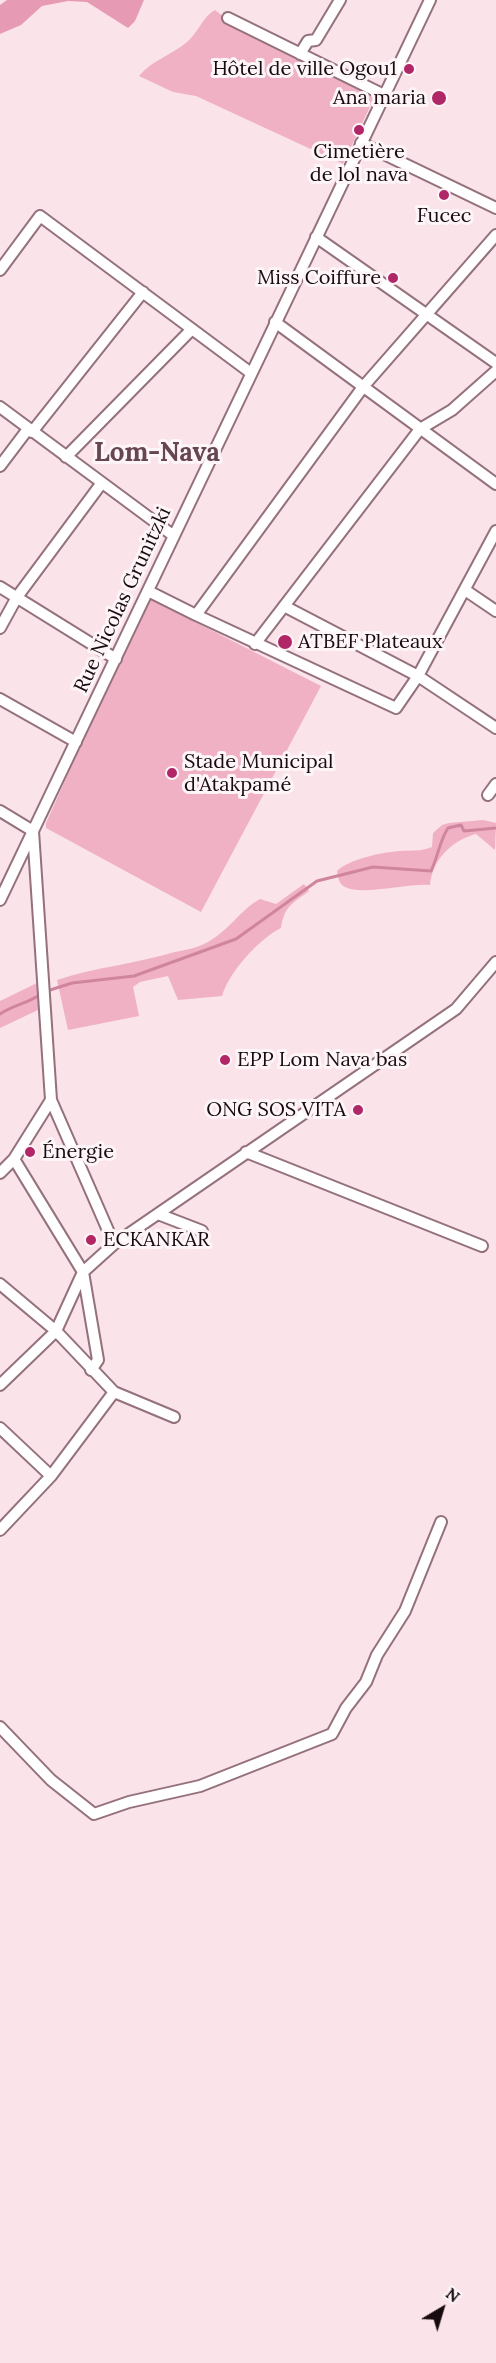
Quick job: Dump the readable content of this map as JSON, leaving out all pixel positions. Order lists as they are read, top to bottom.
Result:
{
  "streets": {
    "street": ["Rue Nicolas Grunitzki"]
  },
  "districts": ["Lom-Nava"],
  "places": [
    "Hôtel de ville Ogou1",
    "Ana maria",
    "Cimetière de lol nava",
    "Fucec",
    "Miss Coiffure",
    "ATBEF Plateaux",
    "Stade Municipal d'Atakpamé",
    "EPP Lom Nava bas",
    "ONG SOS VITA",
    "Énergie",
    "ECKANKAR"
  ],
  "north": "top right"
}
